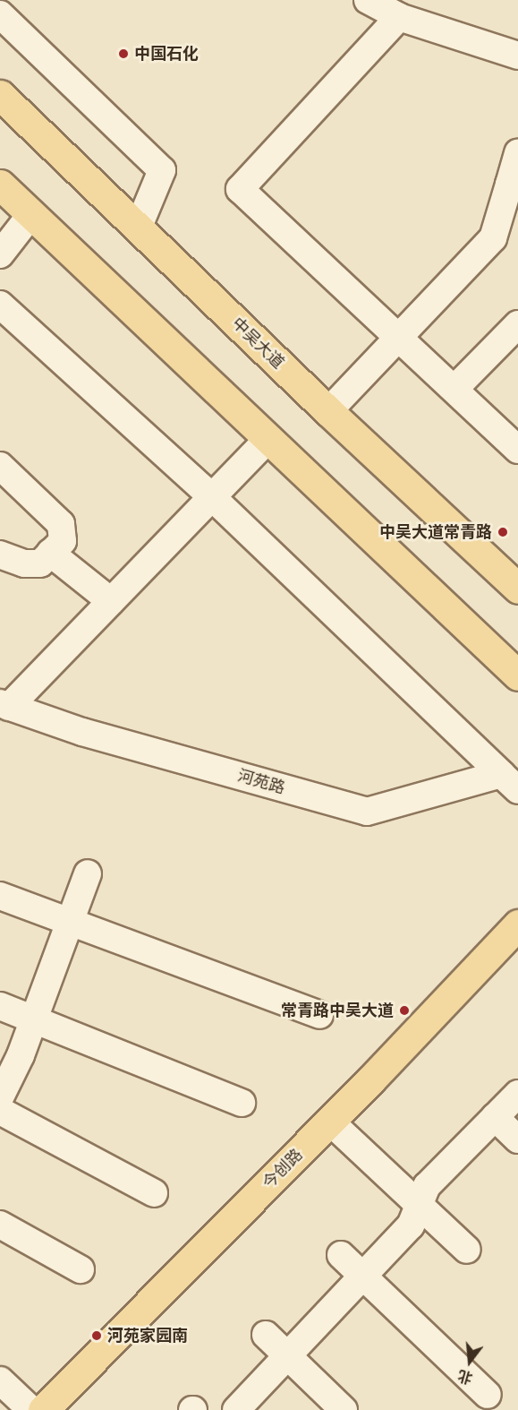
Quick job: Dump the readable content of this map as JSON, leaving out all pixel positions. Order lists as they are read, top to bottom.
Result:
{
  "streets": {
    "main road": ["中吴大道", "今创路"],
    "street": ["河苑路"]
  },
  "places": [
    "中国石化",
    "中吴大道常青路",
    "常青路中吴大道",
    "河苑家园南"
  ],
  "north": "bottom"
}
